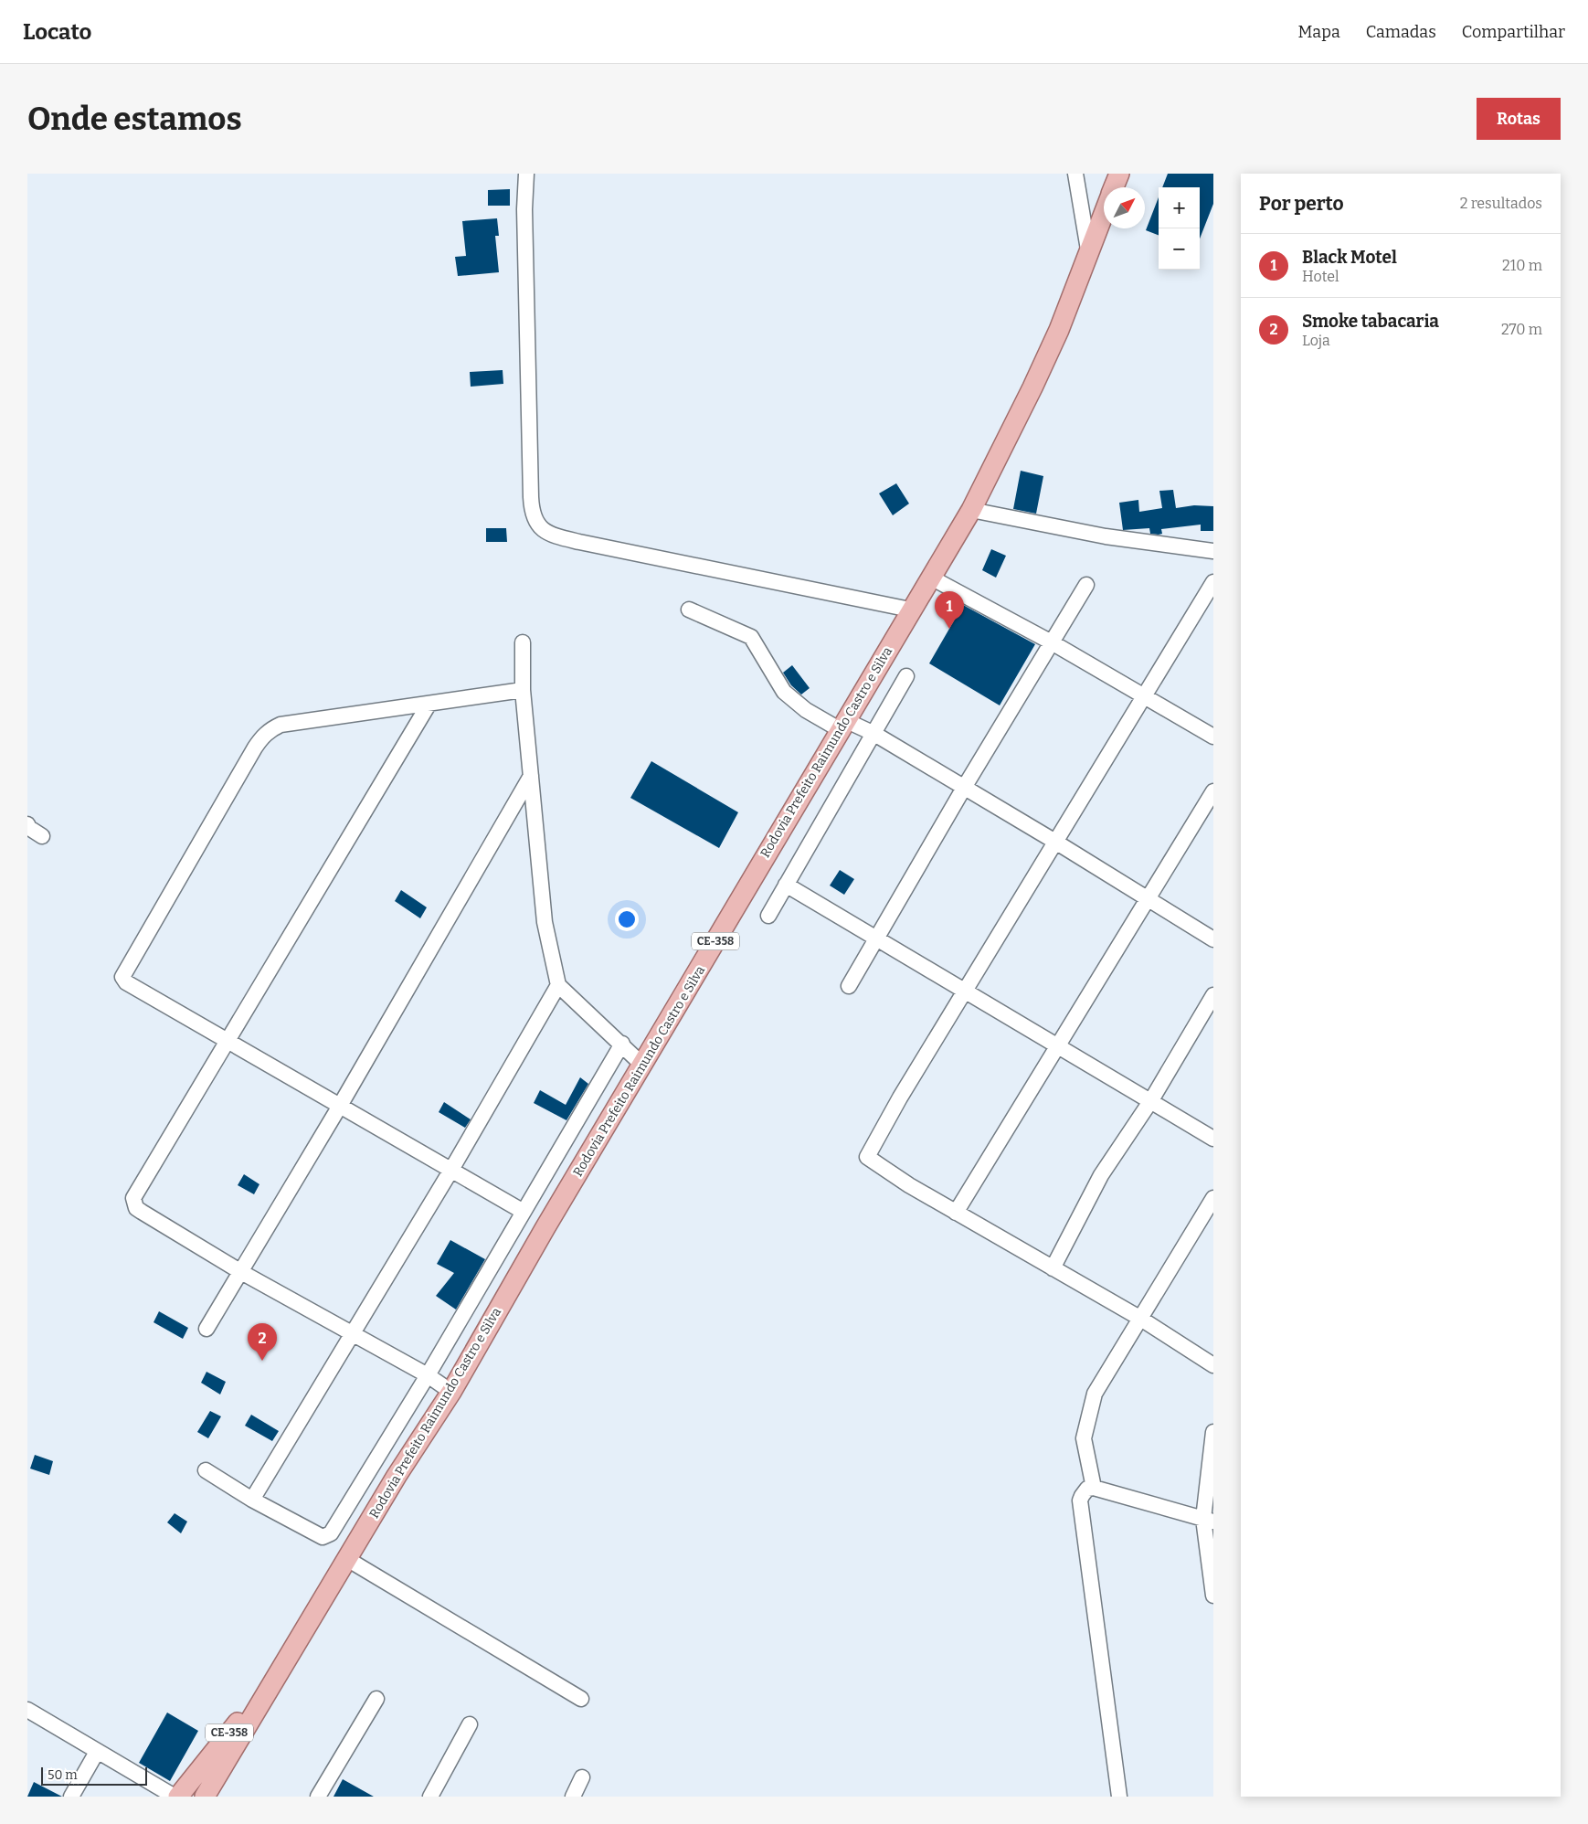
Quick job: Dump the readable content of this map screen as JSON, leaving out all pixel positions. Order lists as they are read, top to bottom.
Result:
{
  "streets": {
    "main road": ["Rodovia Prefeito Raimundo Castro e Silva", "CE-358"]
  },
  "crossings": [
    ["Rodovia Prefeito Raimundo Castro e Silva", "CE-358"]
  ],
  "scale_bar": "50 m",
  "north": "top right",
  "page": {
    "header": "Locato",
    "nav": ["Mapa", "Camadas", "Compartilhar"],
    "buttons": "Rotas",
    "title": "Onde estamos",
    "heading": ["Por perto", "2 resultados"],
    "map_buttons": ["+", "−"],
    "list": [
      {
        "mark": "1",
        "name": "Black Motel",
        "note": "Hotel",
        "value": "210 m"
      },
      {
        "mark": "2",
        "name": "Smoke tabacaria",
        "note": "Loja",
        "value": "270 m"
      }
    ],
    "pins": ["1", "2"],
    "scale": "50 m"
  }
}
